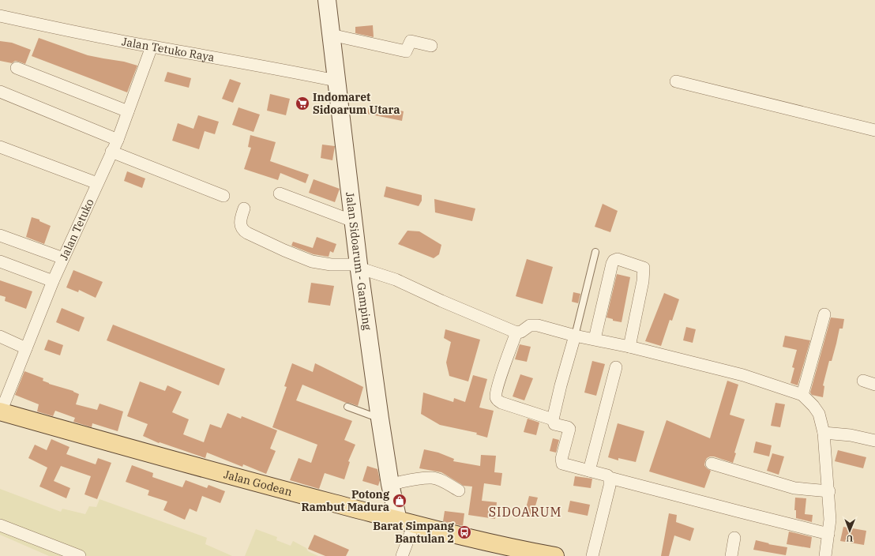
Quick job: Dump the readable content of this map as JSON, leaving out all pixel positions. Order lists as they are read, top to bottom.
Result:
{
  "streets": {
    "main road": ["Jalan Sidoarum - Gamping", "Jalan Godean"],
    "street": ["Jalan Tetuko Raya", "Jalan Tetuko"]
  },
  "crossings": [
    ["Jalan Tetuko Raya", "Jalan Tetuko"],
    ["Jalan Tetuko Raya", "Jalan Sidoarum - Gamping"],
    ["Jalan Tetuko", "Jalan Godean"],
    ["Jalan Sidoarum - Gamping", "Jalan Godean"]
  ],
  "districts": ["SIDOARUM"],
  "places": {
    "supermarket": ["Indomaret Sidoarum Utara"],
    "shop": ["Potong Rambut Madura"],
    "bus stop": ["Barat Simpang Bantulan 2"]
  },
  "north": "bottom"
}
